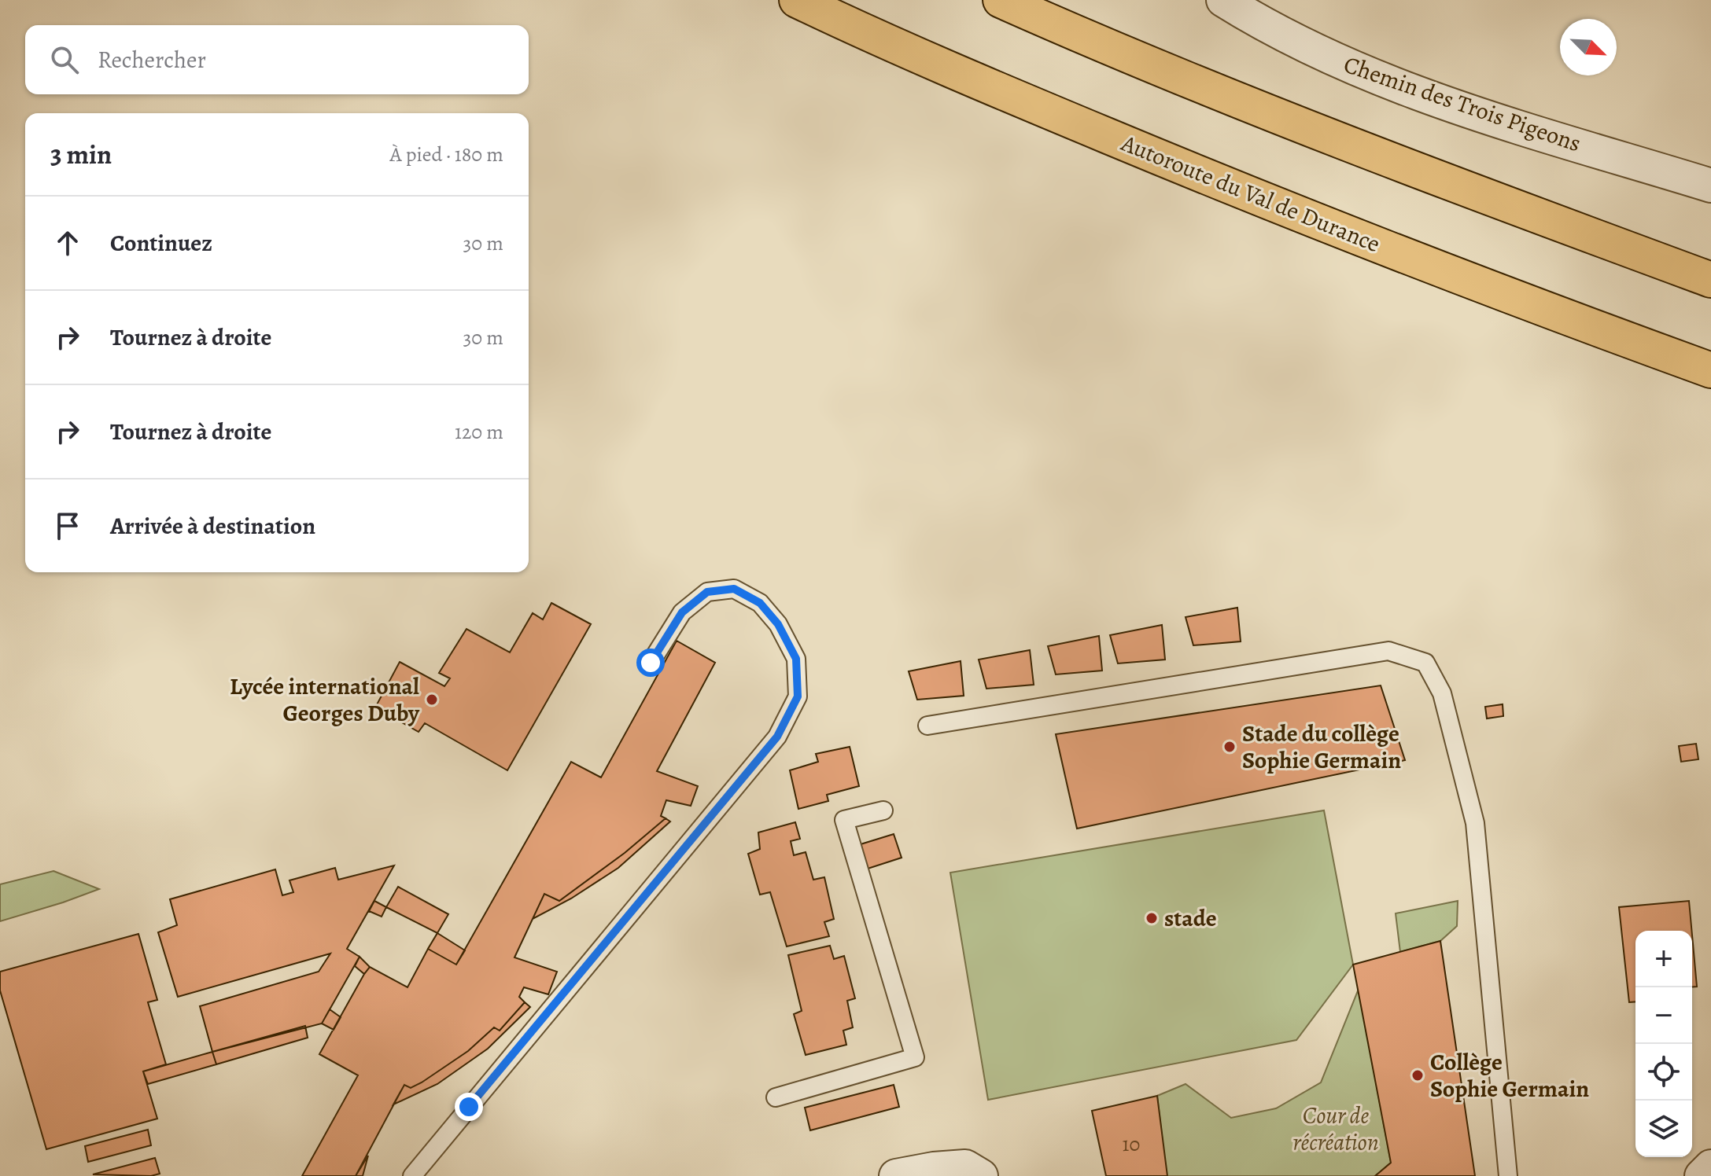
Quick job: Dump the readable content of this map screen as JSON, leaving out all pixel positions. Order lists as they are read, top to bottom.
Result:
{
  "streets": {
    "highway": ["Autoroute du Val de Durance"],
    "street": ["Chemin des Trois Pigeons"]
  },
  "parks": ["Cour de récréation"],
  "places": [
    "Lycée international Georges Duby",
    "Stade du collège Sophie Germain",
    "stade",
    "Collège Sophie Germain"
  ],
  "house_numbers": ["10"],
  "north": "bottom right",
  "page": {
    "search": "Rechercher",
    "heading": ["3 min", "À pied · 180 m"],
    "list": [
      ["Continuez", "30 m"],
      ["Tournez à droite", "30 m"],
      ["Tournez à droite", "120 m"],
      "Arrivée à destination"
    ],
    "map_buttons": ["+", "−"]
  }
}
